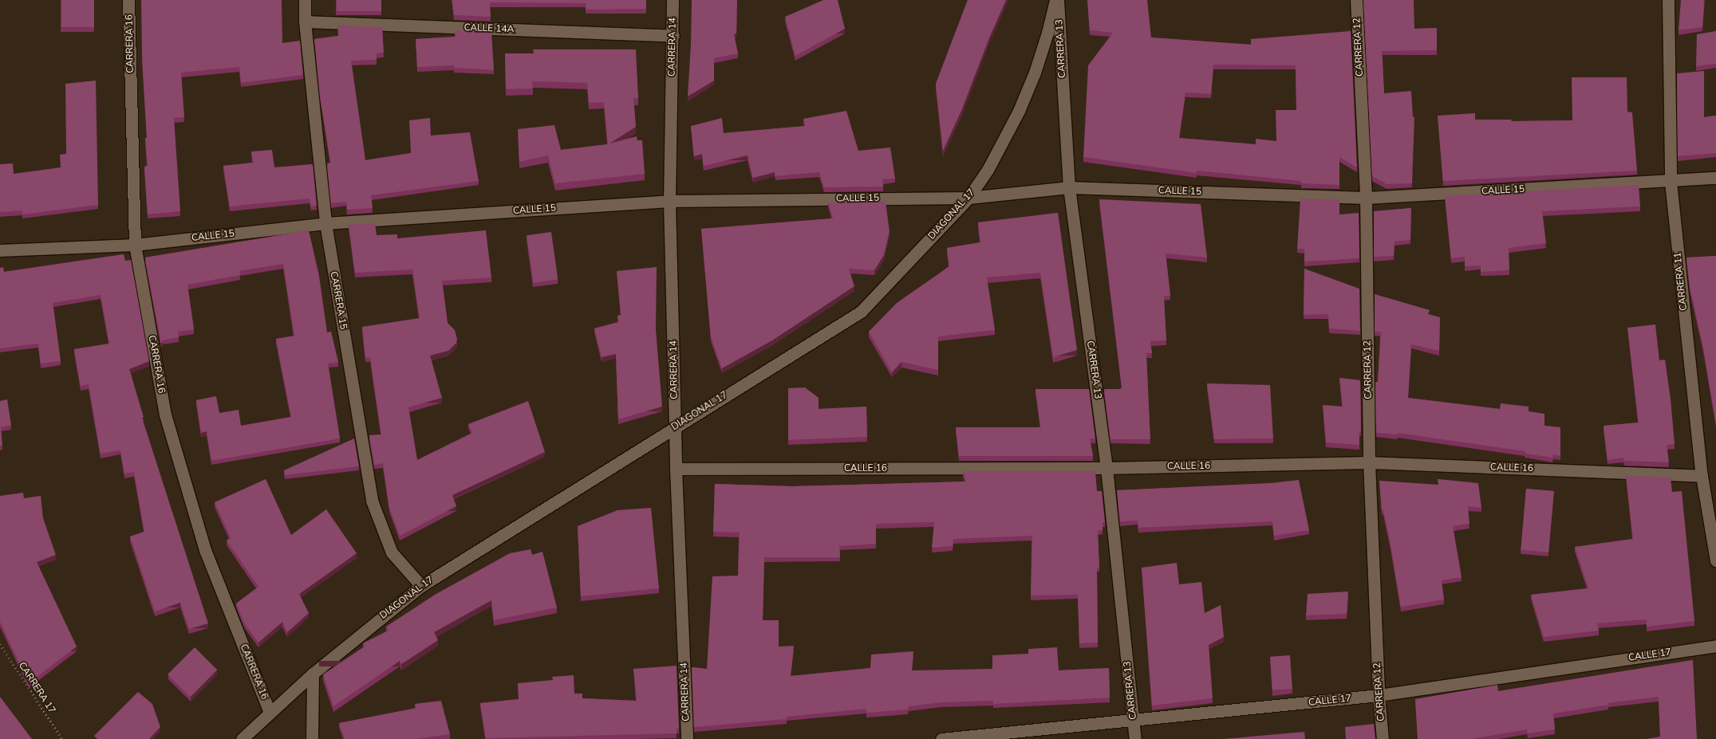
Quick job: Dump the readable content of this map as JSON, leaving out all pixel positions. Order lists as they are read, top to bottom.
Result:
{
  "streets": {
    "street": [
      "CALLE 14A",
      "CARRERA 16",
      "CARRERA 14",
      "CARRERA 12",
      "CARRERA 13",
      "CALLE 15",
      "DIAGONAL 17",
      "CARRERA 11",
      "CARRERA 15",
      "CALLE 16",
      "CALLE 17"
    ],
    "path": ["CARRERA 17"]
  },
  "crossings": [
    ["CALLE 14A", "CARRERA 14"],
    ["CALLE 14A", "CARRERA 15"],
    ["CARRERA 16", "CALLE 15"],
    ["CARRERA 16", "DIAGONAL 17"],
    ["CARRERA 14", "CALLE 15"],
    ["CARRERA 14", "DIAGONAL 17"],
    ["CARRERA 14", "CALLE 16"],
    ["CARRERA 12", "CALLE 15"],
    ["CARRERA 12", "CALLE 16"],
    ["CARRERA 12", "CALLE 17"],
    ["CARRERA 13", "CALLE 15"],
    ["CARRERA 13", "DIAGONAL 17"],
    ["CARRERA 13", "CALLE 16"],
    ["CARRERA 13", "CALLE 17"],
    ["CALLE 15", "DIAGONAL 17"],
    ["CALLE 15", "CARRERA 11"],
    ["CALLE 15", "CARRERA 15"],
    ["DIAGONAL 17", "CARRERA 15"],
    ["CARRERA 11", "CALLE 16"]
  ]
}
